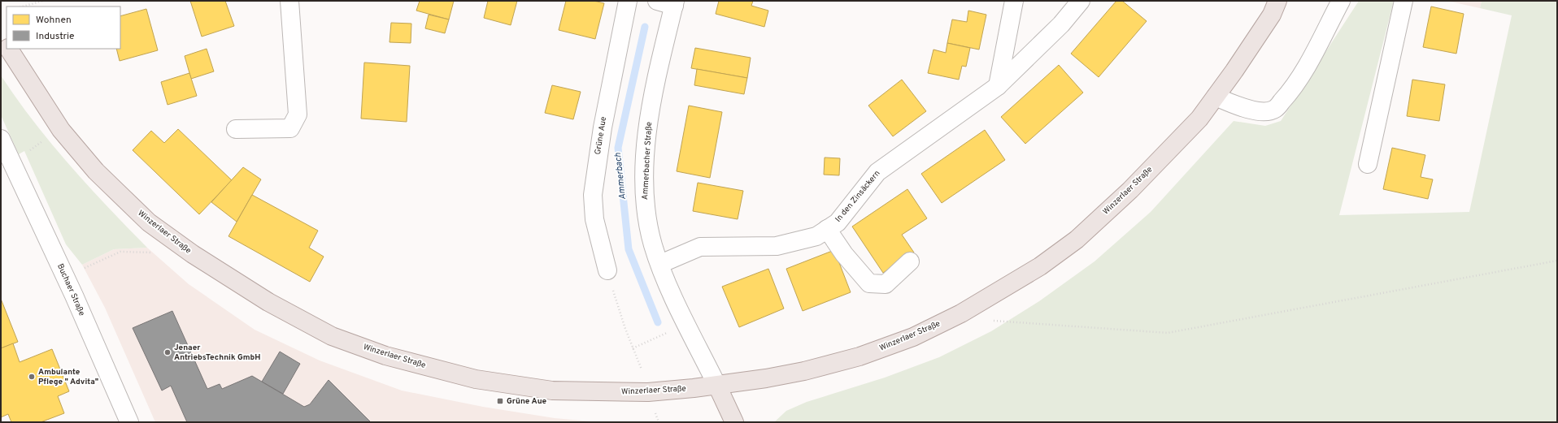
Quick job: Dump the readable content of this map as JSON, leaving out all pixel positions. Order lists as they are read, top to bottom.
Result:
{
  "streets": {
    "main road": ["Ammerbacher Straße", "Winzerlaer Straße"],
    "street": ["Grüne Aue", "In den Zinsäckern", "Buchaer Straße"]
  },
  "crossings": [
    ["Ammerbacher Straße", "Winzerlaer Straße"],
    ["Ammerbacher Straße", "In den Zinsäckern"]
  ],
  "water": ["Ammerbach"],
  "places": {
    "other": ["Jenaer AntriebsTechnik GmbH", "Ambulante Pflege \" Advita\""],
    "transit": ["Grüne Aue"]
  },
  "legend": ["Wohnen", "Industrie"]
}
